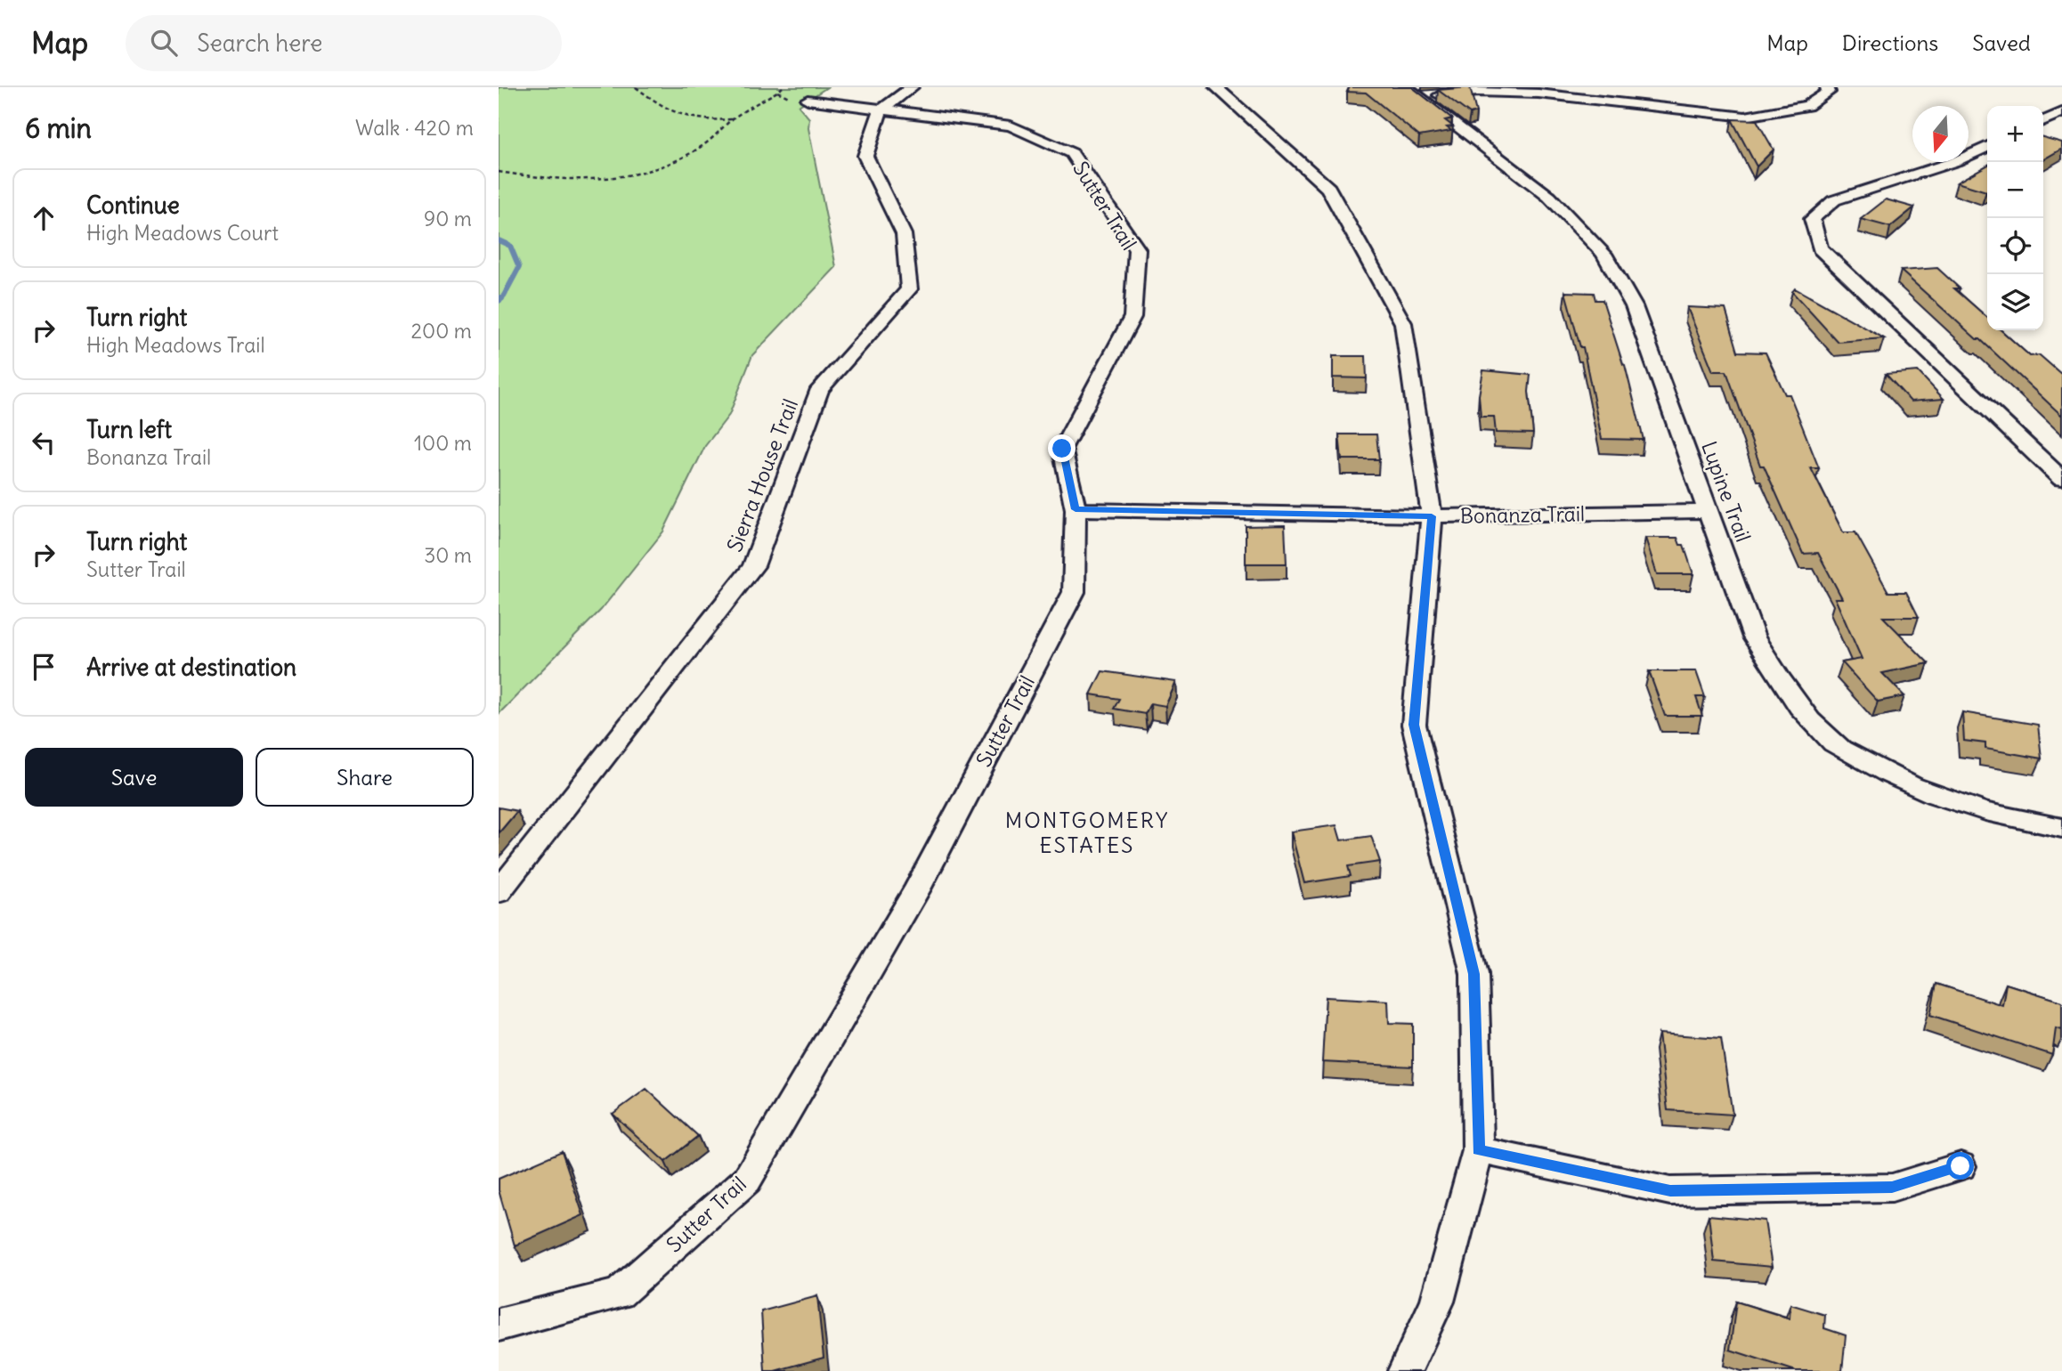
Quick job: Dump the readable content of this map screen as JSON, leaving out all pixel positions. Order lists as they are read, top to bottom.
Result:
{
  "streets": {
    "street": [
      "Sutter Trail",
      "Sierra House Trail",
      "Lupine Trail",
      "Bonanza Trail"
    ]
  },
  "crossings": [
    ["Sutter Trail", "Sierra House Trail"],
    ["Sutter Trail", "Bonanza Trail"],
    ["Lupine Trail", "Bonanza Trail"]
  ],
  "districts": ["MONTGOMERY ESTATES"],
  "north": "bottom",
  "page": {
    "header": "Map",
    "search": "Search here",
    "nav": ["Map", "Directions", "Saved"],
    "heading": ["6 min", "Walk · 420 m"],
    "map_buttons": ["+", "−"],
    "list": [
      ["Continue", "High Meadows Court", "90 m"],
      ["Turn right", "High Meadows Trail", "200 m"],
      ["Turn left", "Bonanza Trail", "100 m"],
      ["Turn right", "Sutter Trail", "30 m"],
      "Arrive at destination"
    ],
    "buttons": ["Save", "Share"]
  }
}
